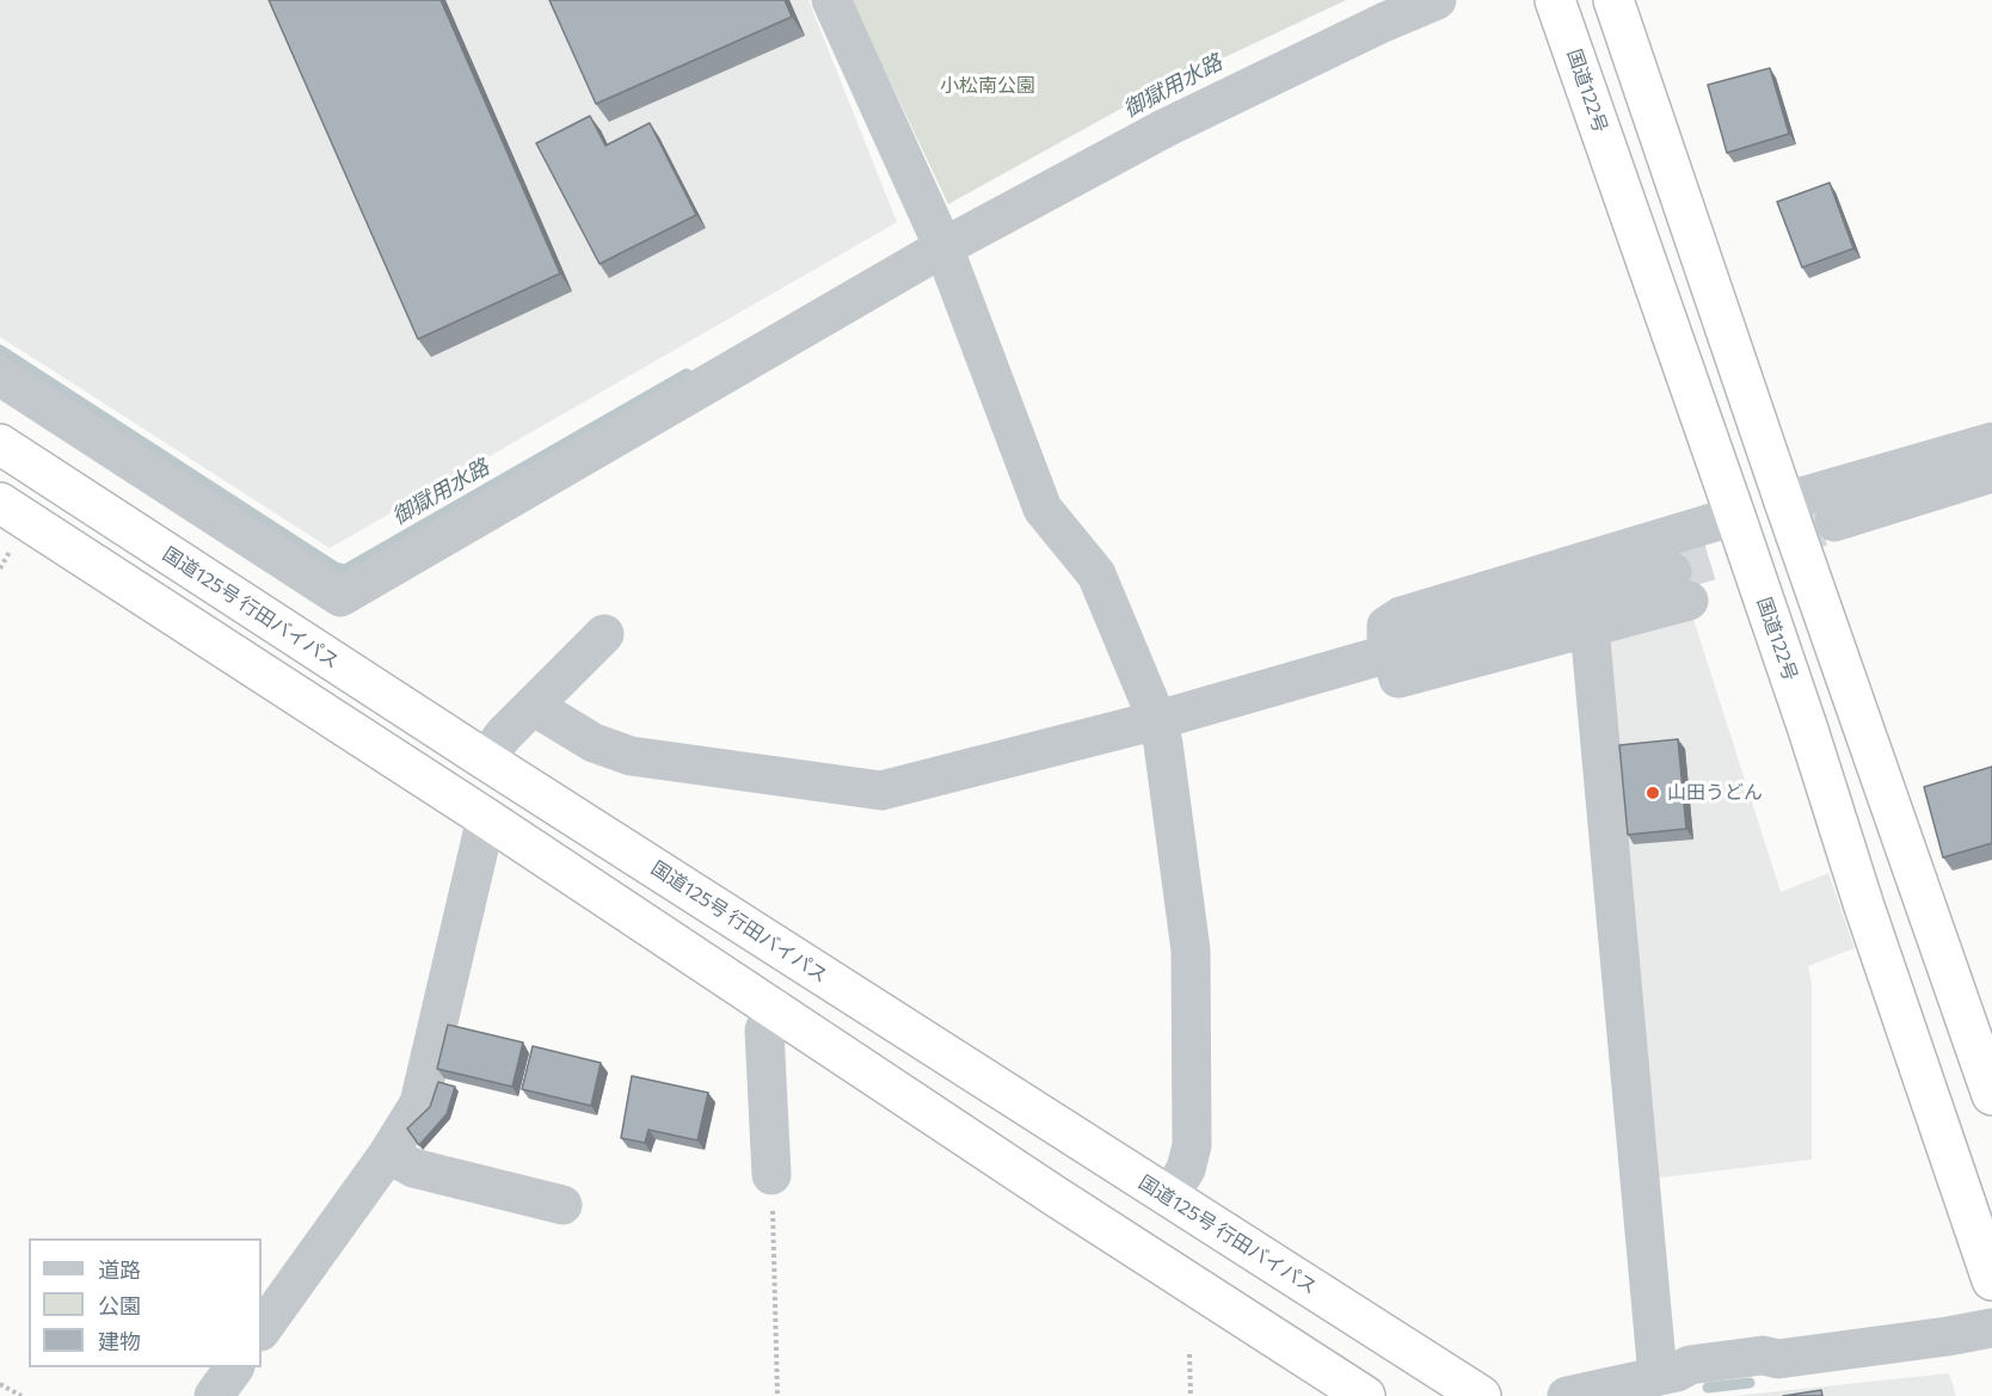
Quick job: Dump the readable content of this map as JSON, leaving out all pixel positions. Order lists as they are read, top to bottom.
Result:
{
  "streets": {
    "highway": ["国道122号", "国道125号 行田バイパス"]
  },
  "water": ["御獄用水路"],
  "parks": ["小松南公園"],
  "places": ["山田うどん"],
  "legend": ["道路", "公園", "建物"]
}
